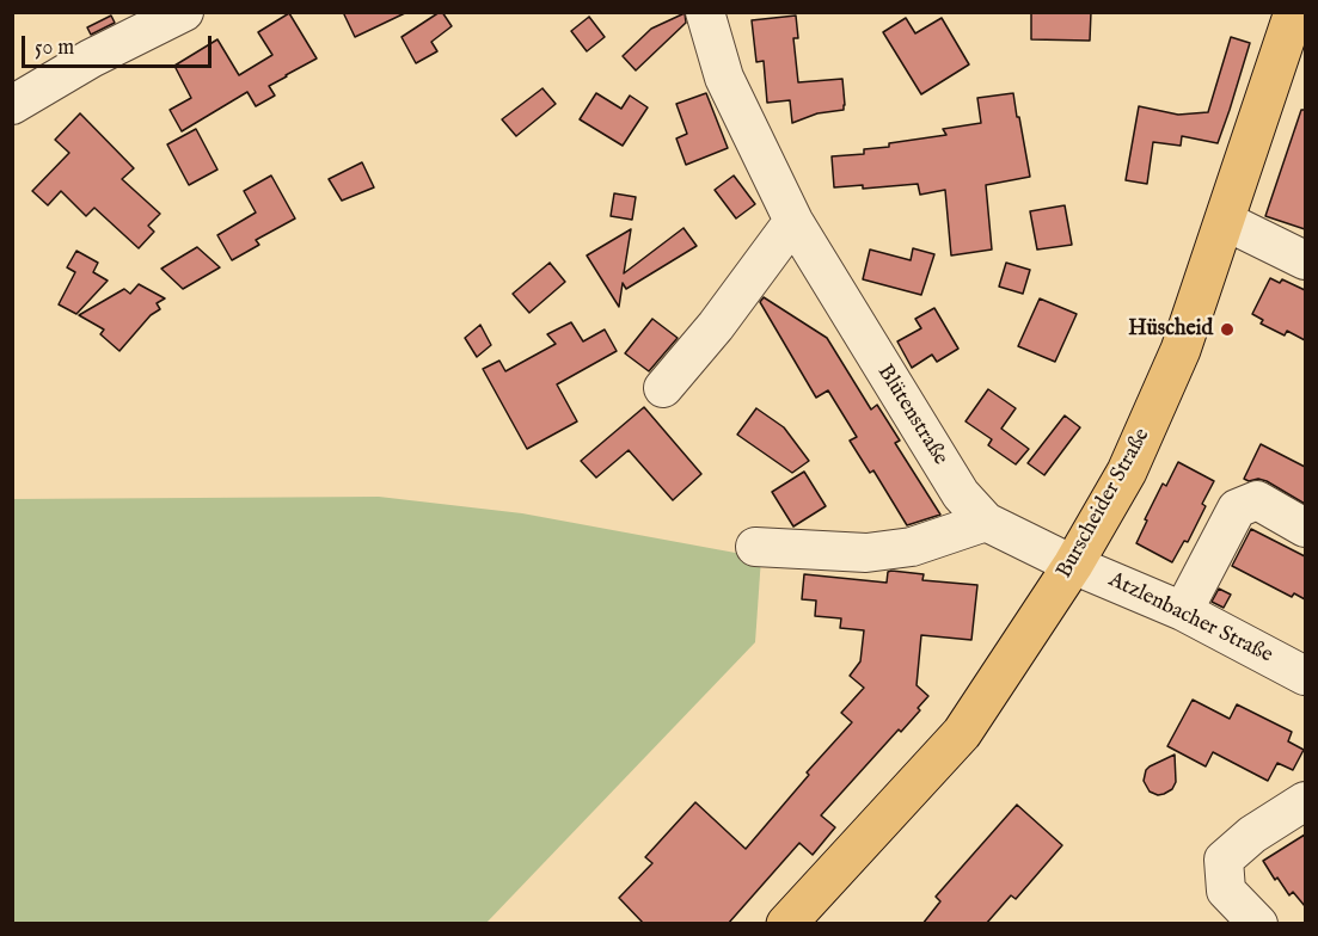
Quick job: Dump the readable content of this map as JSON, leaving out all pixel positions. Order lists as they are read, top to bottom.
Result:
{
  "streets": {
    "main road": ["Burscheider Straße"],
    "street": ["Blütenstraße", "Atzlenbacher Straße"]
  },
  "crossings": [
    ["Blütenstraße", "Burscheider Straße"],
    ["Blütenstraße", "Atzlenbacher Straße"],
    ["Burscheider Straße", "Atzlenbacher Straße"]
  ],
  "places": ["Hüscheid"],
  "scale_bar": "50 m"
}
